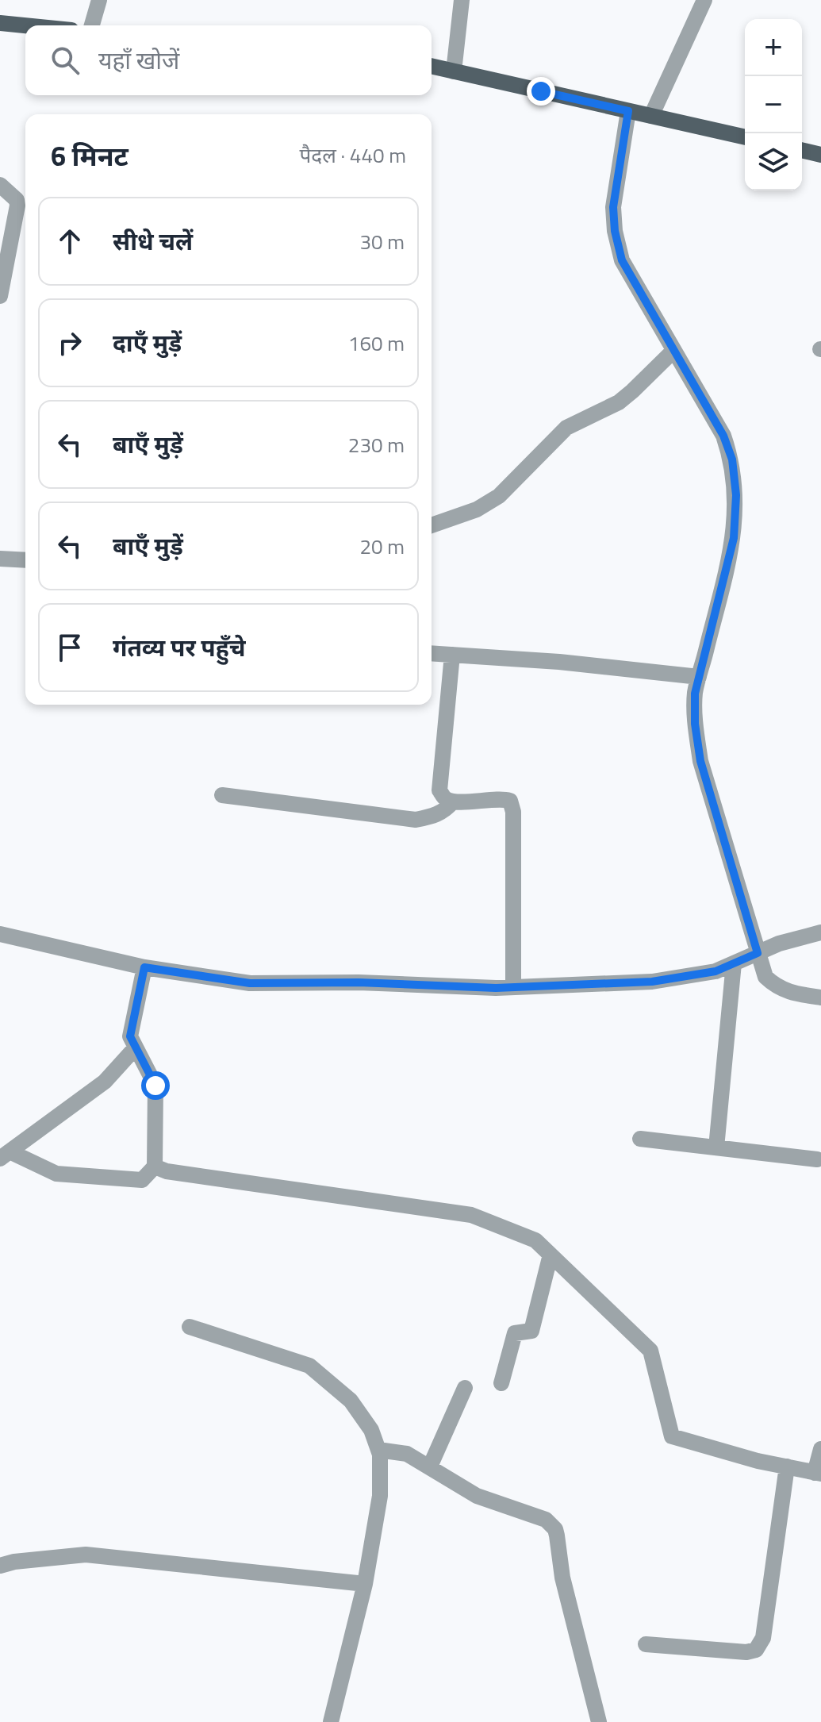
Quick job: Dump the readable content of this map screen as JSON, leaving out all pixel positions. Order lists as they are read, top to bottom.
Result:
{
  "page": {
    "map_buttons": ["+", "−"],
    "search": "यहाँ खोजें",
    "heading": ["6 मिनट", "पैदल · 440 m"],
    "list": [
      ["सीधे चलें", "30 m"],
      ["दाएँ मुड़ें", "160 m"],
      ["बाएँ मुड़ें", "230 m"],
      ["बाएँ मुड़ें", "20 m"],
      "गंतव्य पर पहुँचे"
    ]
  }
}
